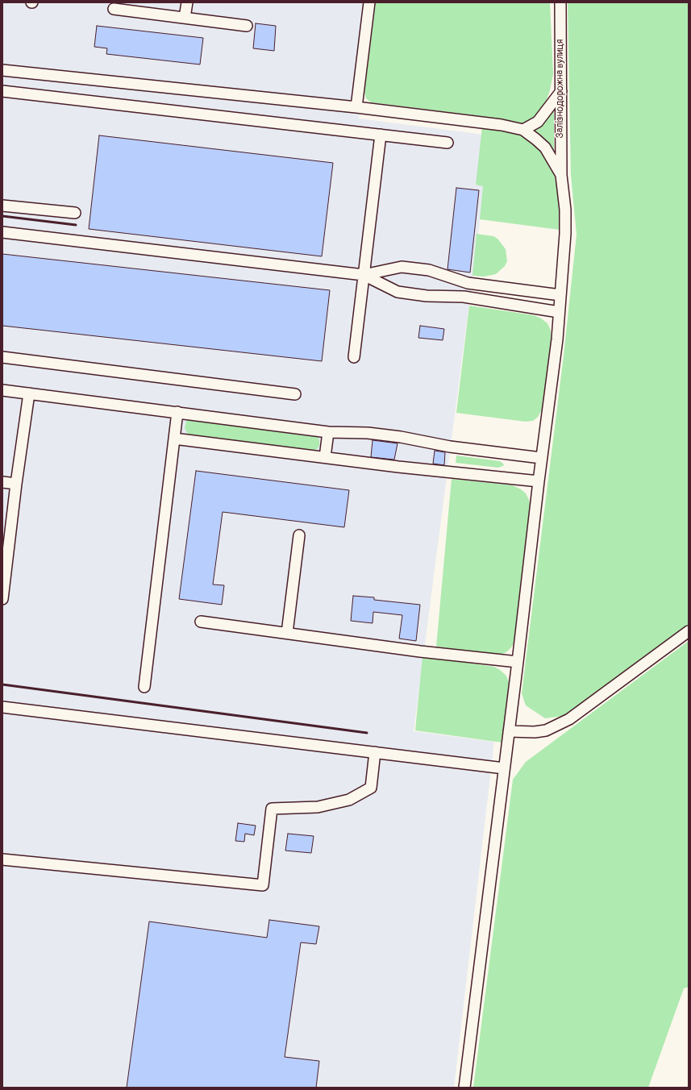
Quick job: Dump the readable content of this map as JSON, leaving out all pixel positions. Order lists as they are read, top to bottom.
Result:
{
  "streets": {
    "street": ["Залізнодорожна вулиця"]
  }
}
